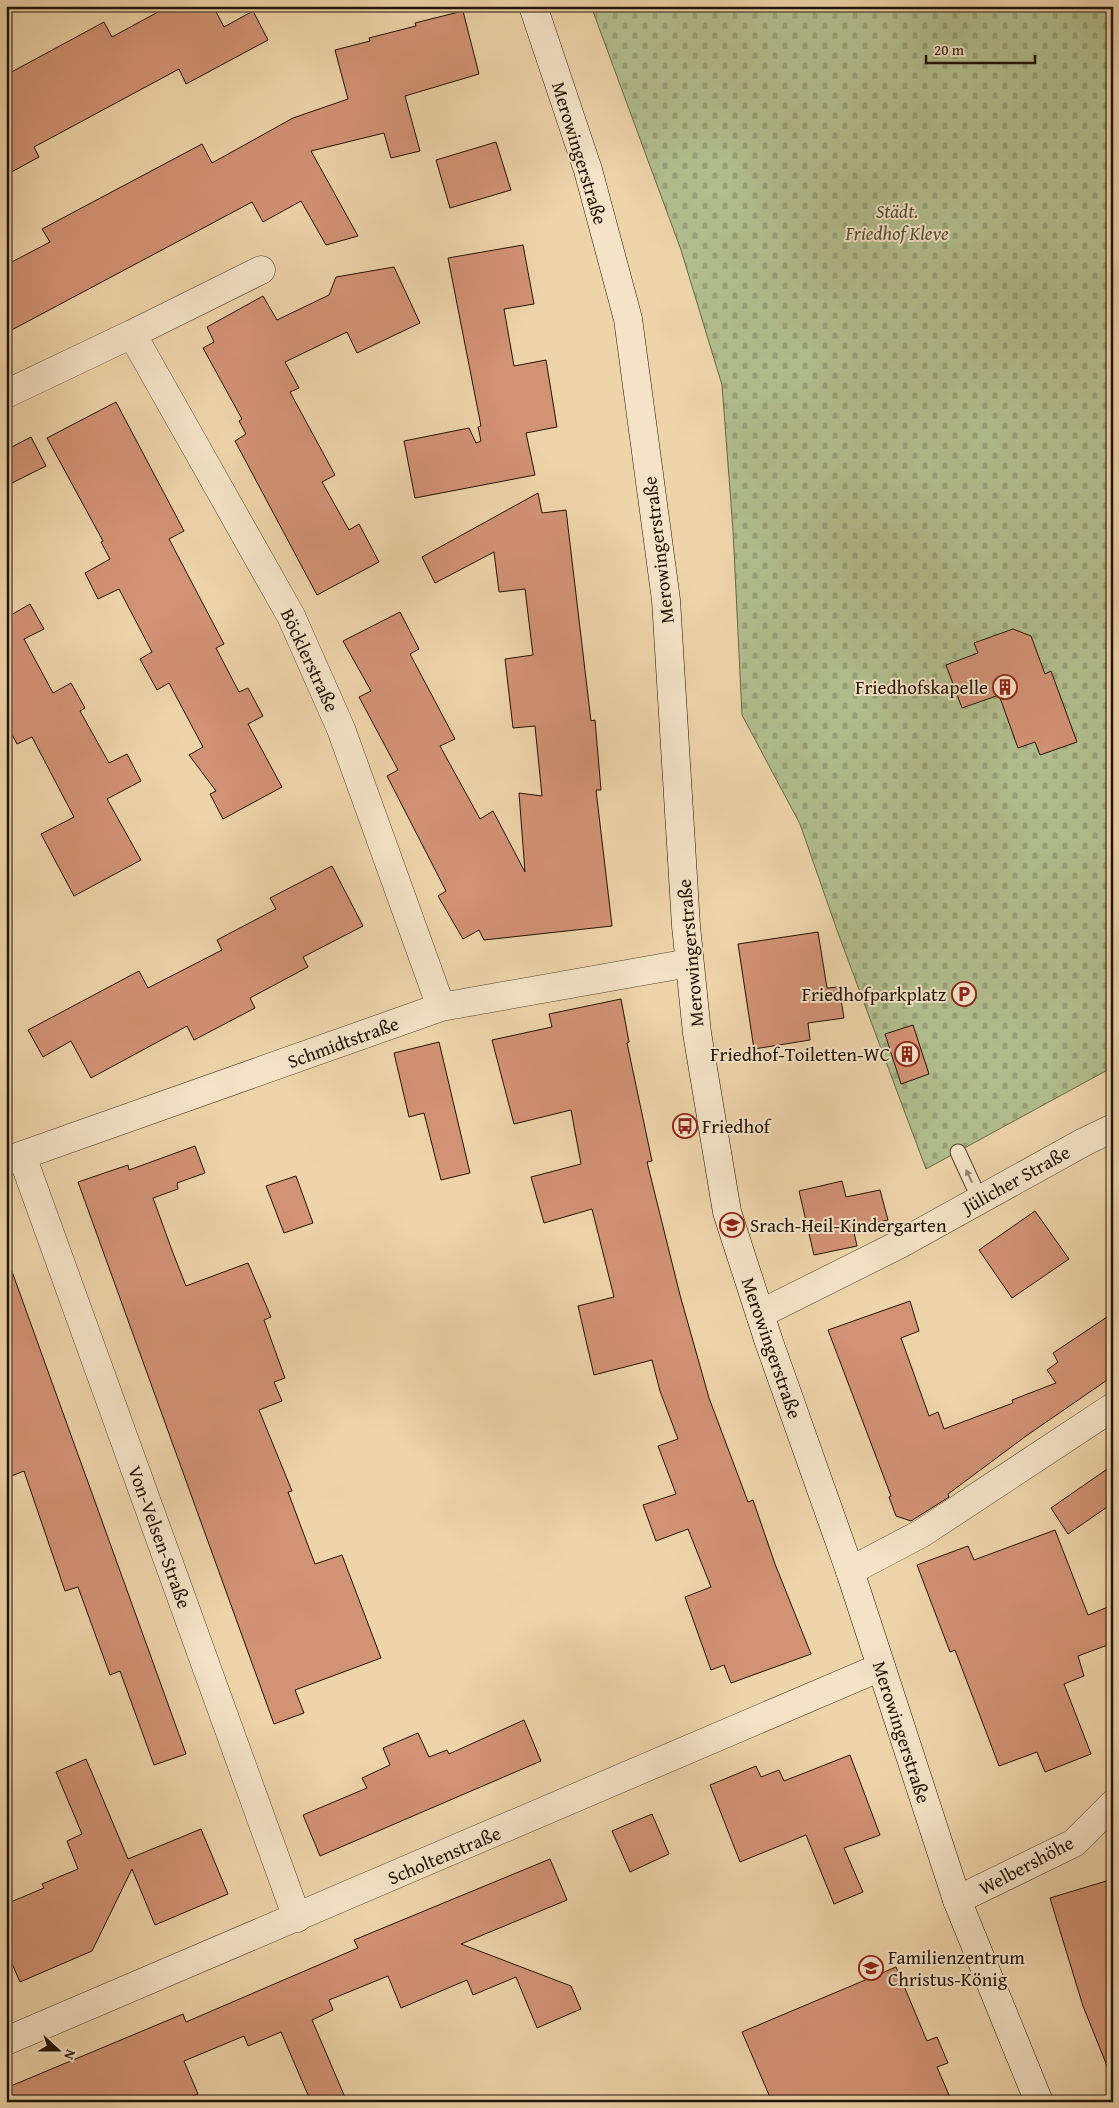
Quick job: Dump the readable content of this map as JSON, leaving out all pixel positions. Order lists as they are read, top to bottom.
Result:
{
  "streets": {
    "street": [
      "Merowingerstraße",
      "Böcklerstraße",
      "Schmidtstraße",
      "Jülicher Straße",
      "Von-Velsen-Straße",
      "Scholtenstraße",
      "Welbershöhe"
    ]
  },
  "crossings": [
    ["Merowingerstraße", "Schmidtstraße"],
    ["Merowingerstraße", "Jülicher Straße"],
    ["Merowingerstraße", "Scholtenstraße"],
    ["Merowingerstraße", "Welbershöhe"],
    ["Böcklerstraße", "Schmidtstraße"],
    ["Schmidtstraße", "Von-Velsen-Straße"],
    ["Von-Velsen-Straße", "Scholtenstraße"]
  ],
  "parks": ["Städt. Friedhof Kleve"],
  "places": {
    "building": ["Friedhofskapelle", "Friedhof-Toiletten-WC"],
    "parking": ["Friedhofparkplatz"],
    "bus stop": ["Friedhof"],
    "school or university": ["Srach-Heil-Kindergarten", "Familienzentrum Christus-König"]
  },
  "scale_bar": "20 m",
  "north": "right"
}
